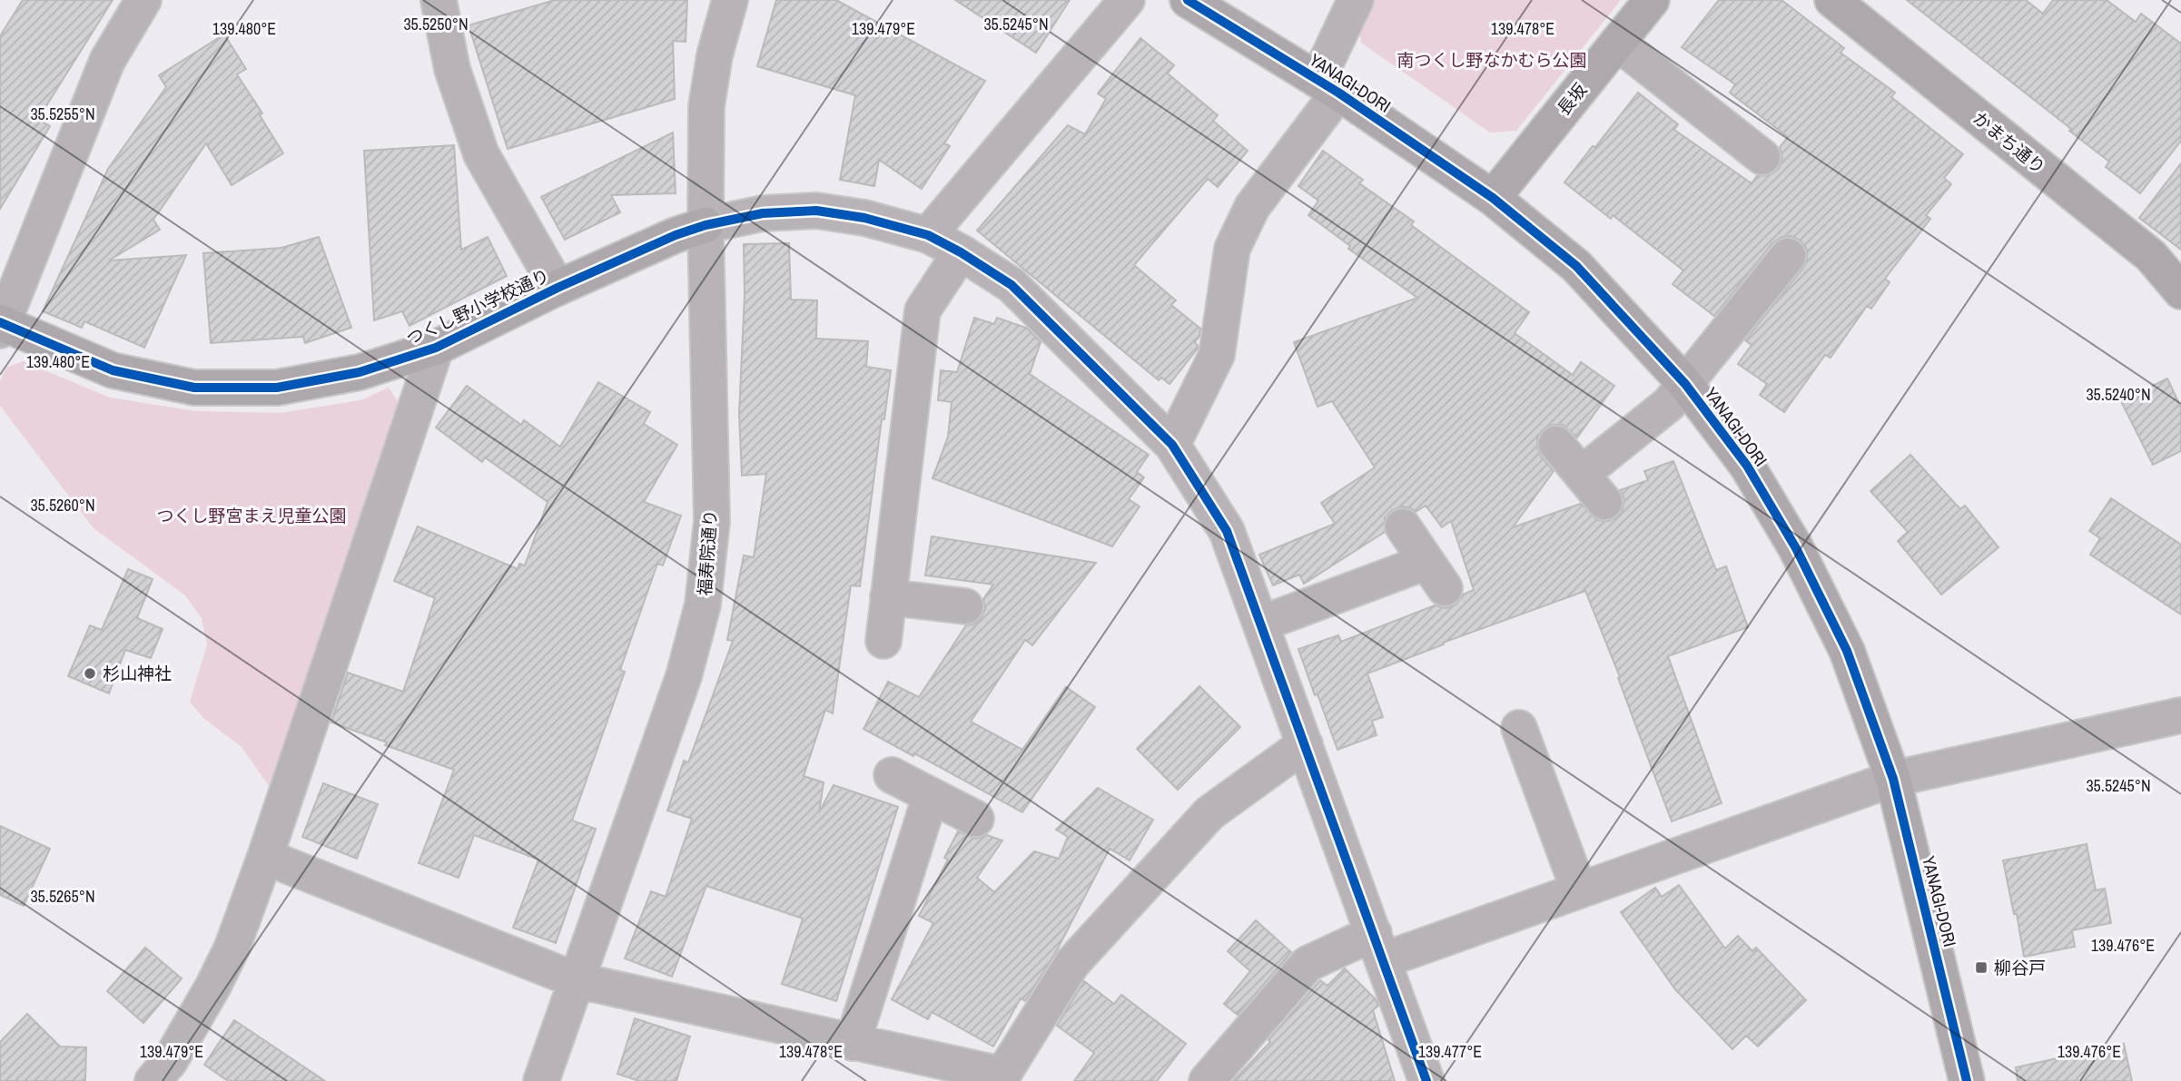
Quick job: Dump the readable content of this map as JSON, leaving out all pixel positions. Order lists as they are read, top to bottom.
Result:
{
  "streets": {
    "street": [
      "YANAGI-DORI",
      "長坂",
      "かまち通り",
      "つくし野小学校通り",
      "福寿院通り"
    ]
  },
  "crossings": [
    ["YANAGI-DORI", "長坂"],
    ["つくし野小学校通り", "福寿院通り"]
  ],
  "parks": ["南つくし野なかむら公園", "つくし野宮まえ児童公園"],
  "places": {
    "other": ["杉山神社"],
    "transit": ["柳谷戸"]
  },
  "coordinates": [
    "35.5250°N",
    "35.5245°N",
    "139.480°E",
    "139.479°E",
    "139.478°E",
    "35.5255°N",
    "35.5240°N",
    "35.5260°N",
    "35.5265°N",
    "139.476°E",
    "139.477°E"
  ]
}
